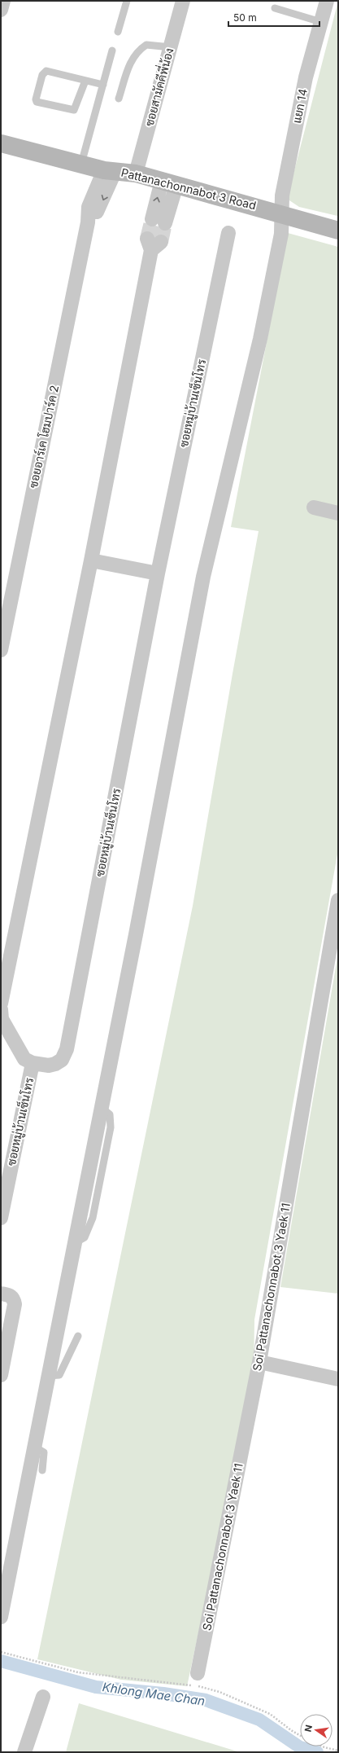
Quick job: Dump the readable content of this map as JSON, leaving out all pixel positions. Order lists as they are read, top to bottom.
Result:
{
  "streets": {
    "street": [
      "ซอยสามัคคีพี่น้อง",
      "แยก 14",
      "Pattanachonnabot 3 Road",
      "ซอยหมู่บ้านเซ็นโทร",
      "ซอยอาร์เค โฮมปาร์ค 2",
      "Soi Pattanachonnabot 3 Yaek 11"
    ]
  },
  "crossings": [
    ["ซอยสามัคคีพี่น้อง", "Pattanachonnabot 3 Road"],
    ["แยก 14", "Pattanachonnabot 3 Road"],
    ["Pattanachonnabot 3 Road", "ซอยอาร์เค โฮมปาร์ค 2"]
  ],
  "water": ["Khlong Mae Chan"],
  "scale_bar": "50 m",
  "north": "left"
}
